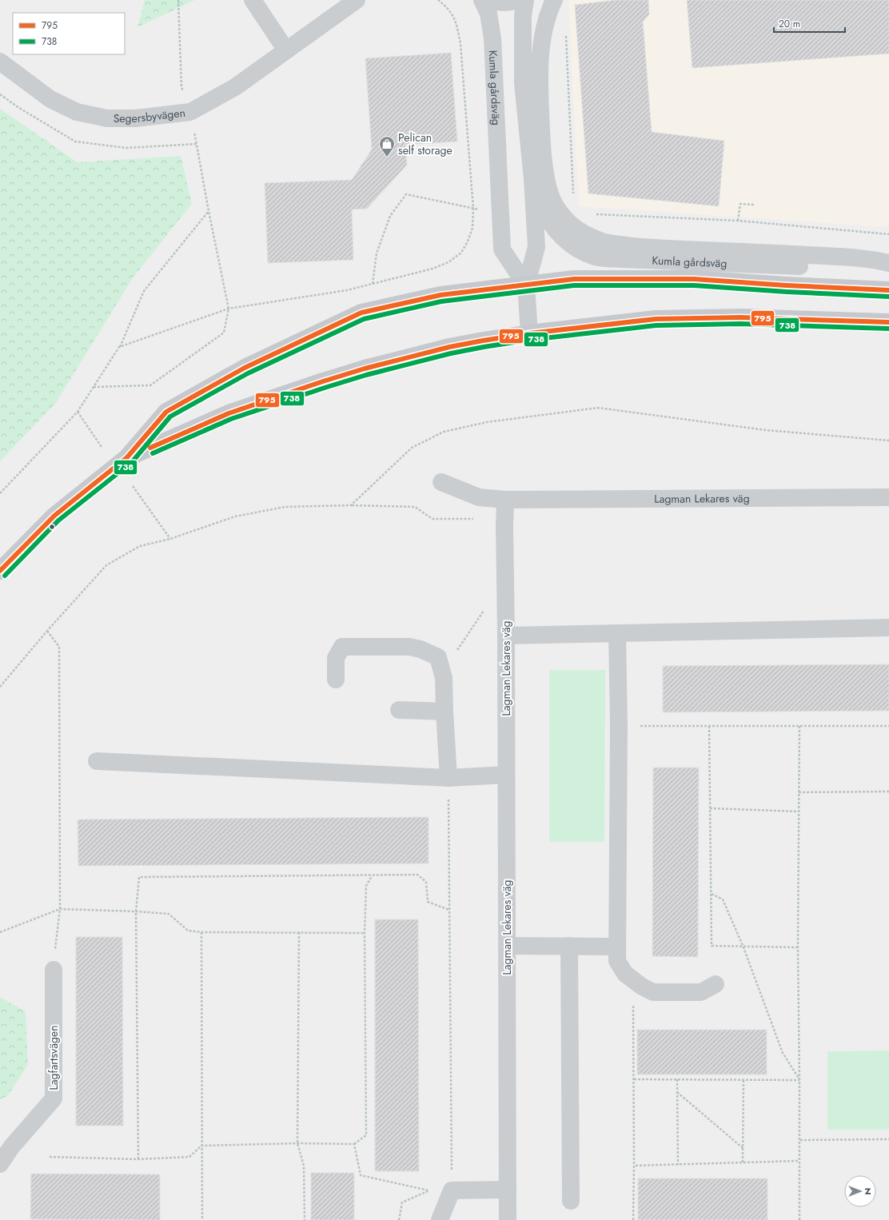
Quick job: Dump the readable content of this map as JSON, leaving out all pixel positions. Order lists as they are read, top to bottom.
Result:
{
  "streets": {
    "street": [
      "Kumla gårdsväg",
      "Segersbyvägen",
      "Lagman Lekares väg",
      "Lagfartsvägen"
    ]
  },
  "places": {
    "shop": ["Pelican self storage"]
  },
  "lines": ["transit line 795", "transit line 738"],
  "legend": ["795", "738"],
  "scale_bar": "20 m",
  "north": "right"
}
